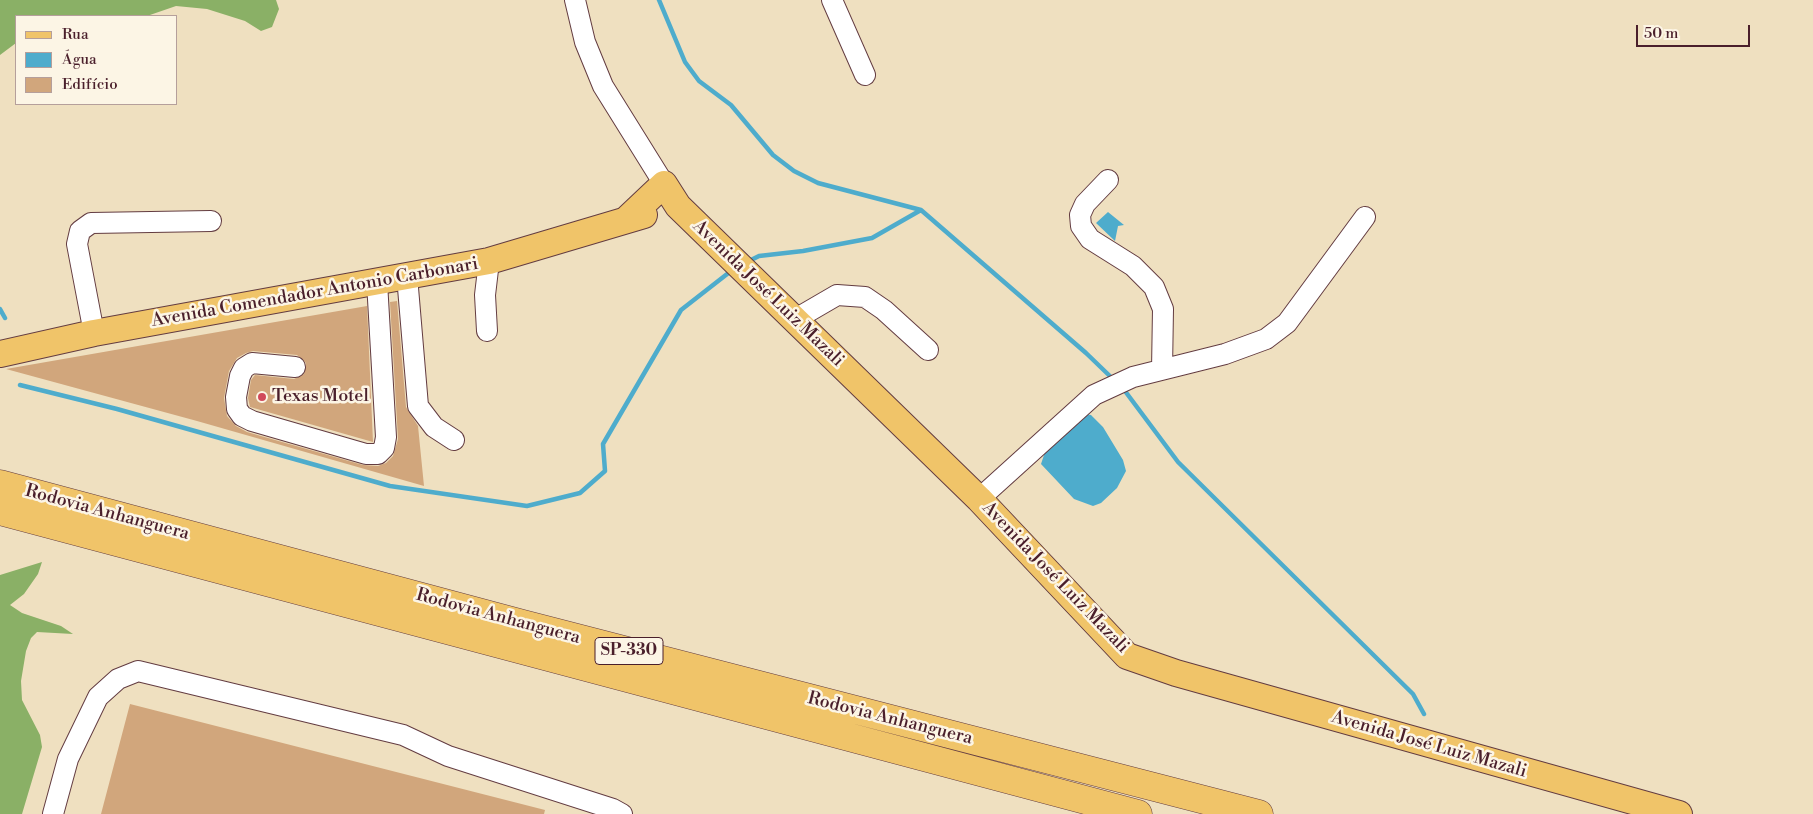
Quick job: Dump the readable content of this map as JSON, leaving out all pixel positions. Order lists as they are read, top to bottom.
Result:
{
  "streets": {
    "highway": ["Rodovia Anhanguera", "SP-330"],
    "main road": ["Avenida Comendador Antonio Carbonari", "Avenida José Luiz Mazali"]
  },
  "crossings": [
    ["Avenida Comendador Antonio Carbonari", "Avenida José Luiz Mazali"]
  ],
  "places": ["Texas Motel"],
  "legend": ["Rua", "Água", "Edifício"],
  "scale_bar": "50 m"
}
